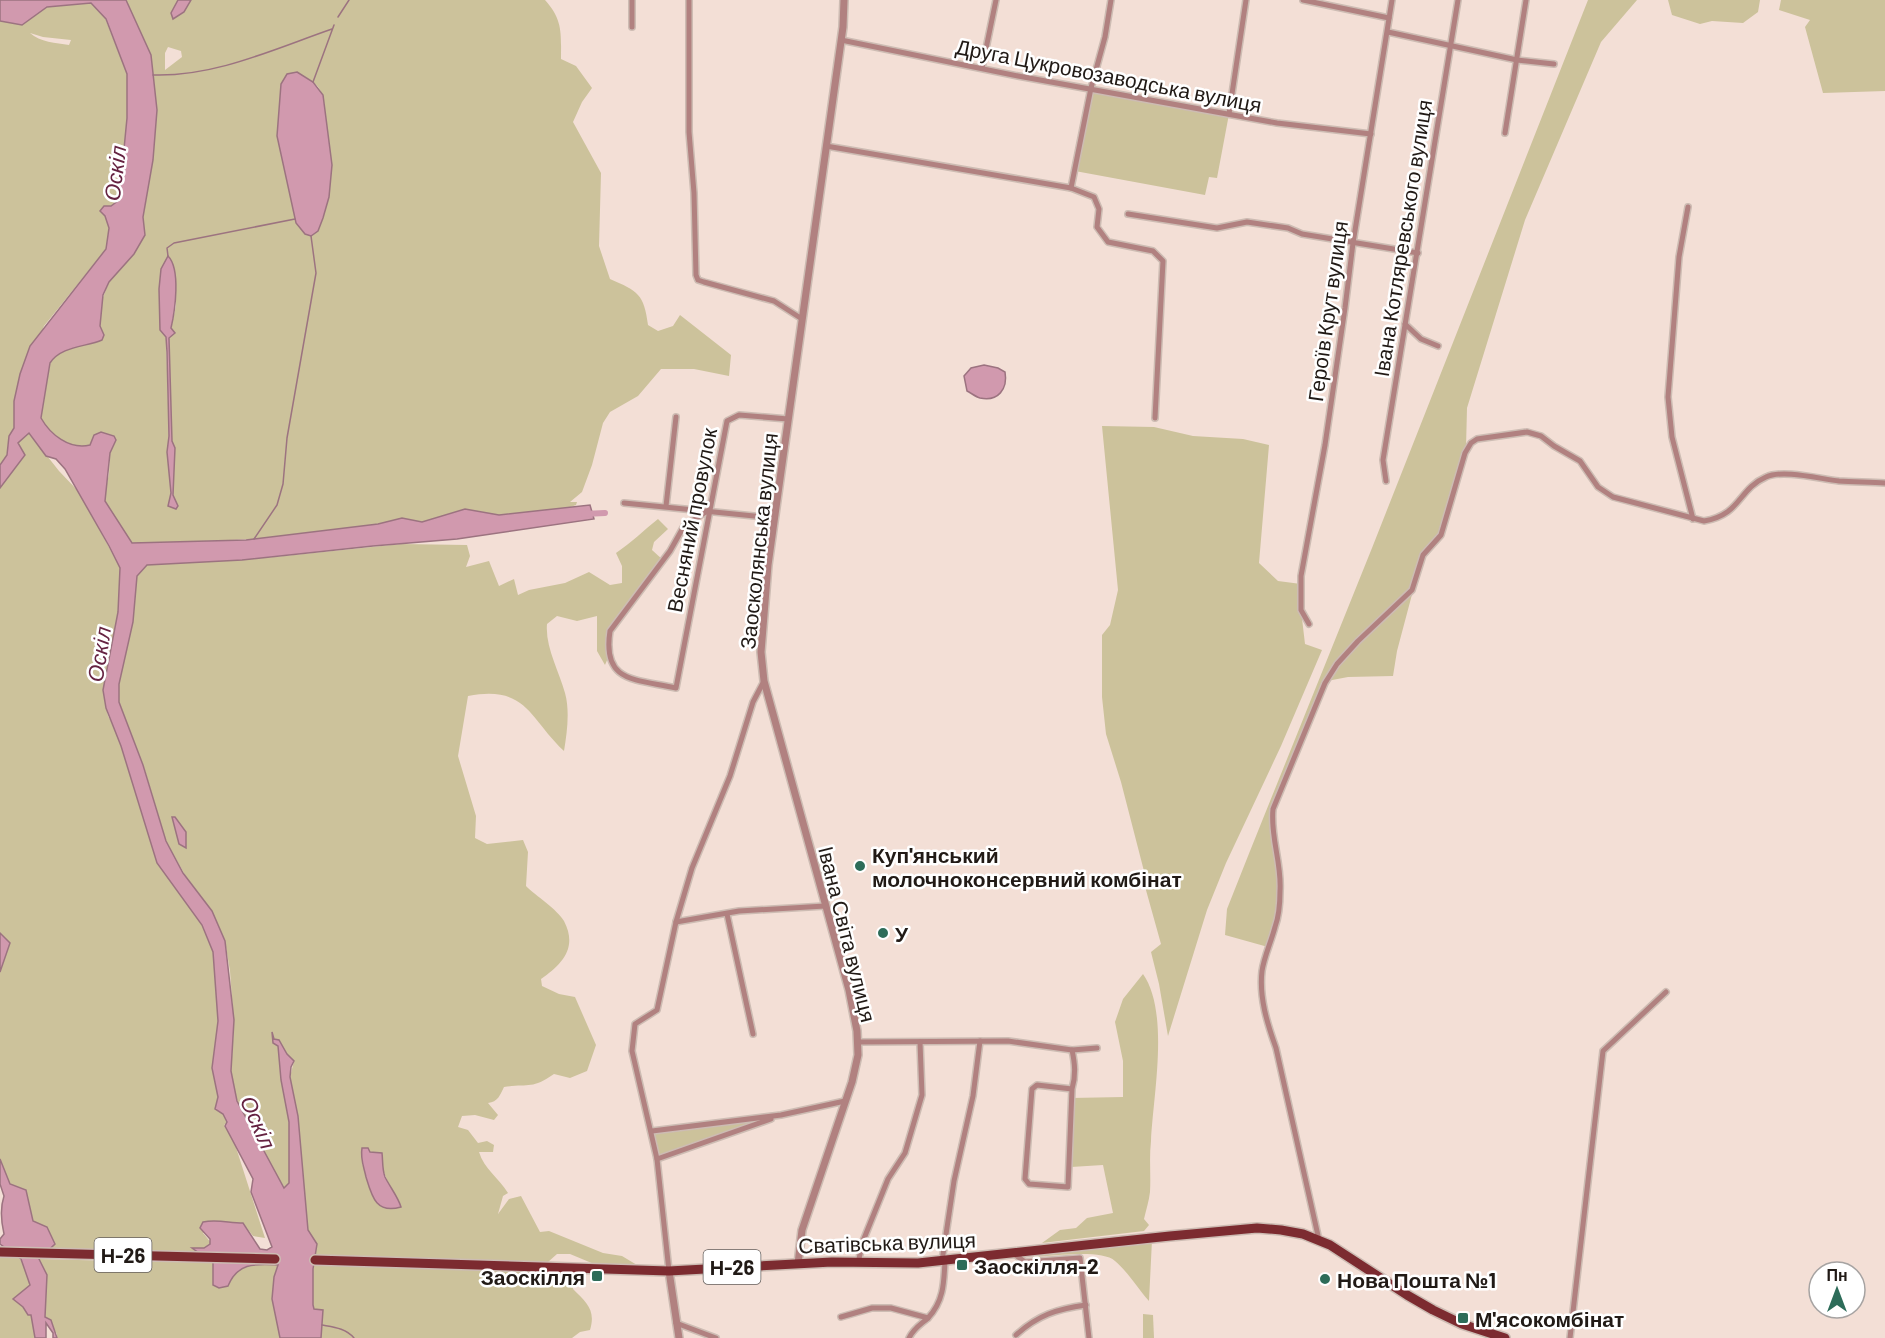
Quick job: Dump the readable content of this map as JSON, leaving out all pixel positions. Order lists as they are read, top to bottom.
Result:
{
  "streets": {
    "main road": ["Сватівська вулиця", "Н-26"],
    "street": [
      "Друга Цукровозаводська вулиця",
      "Івана Котляревського вулиця",
      "Героїв Крут вулиця",
      "Весняний провулок",
      "Заосколянська вулиця",
      "Івана Світа вулиця"
    ]
  },
  "crossings": [
    ["Друга Цукровозаводська вулиця", "Героїв Крут вулиця"],
    ["Друга Цукровозаводська вулиця", "Заосколянська вулиця"],
    ["Весняний провулок", "Заосколянська вулиця"],
    ["Заосколянська вулиця", "Івана Світа вулиця"],
    ["Заосколянська вулиця", "Сватівська вулиця"],
    ["Івана Світа вулиця", "Сватівська вулиця"]
  ],
  "water": ["Оскіл"],
  "places": {
    "other": ["Куп'янський молочноконсервний комбінат", "У", "Нова Пошта №1"],
    "transit": ["Заоскілля-2", "Заоскілля", "М'ясокомбінат"]
  },
  "north": "top"
}
